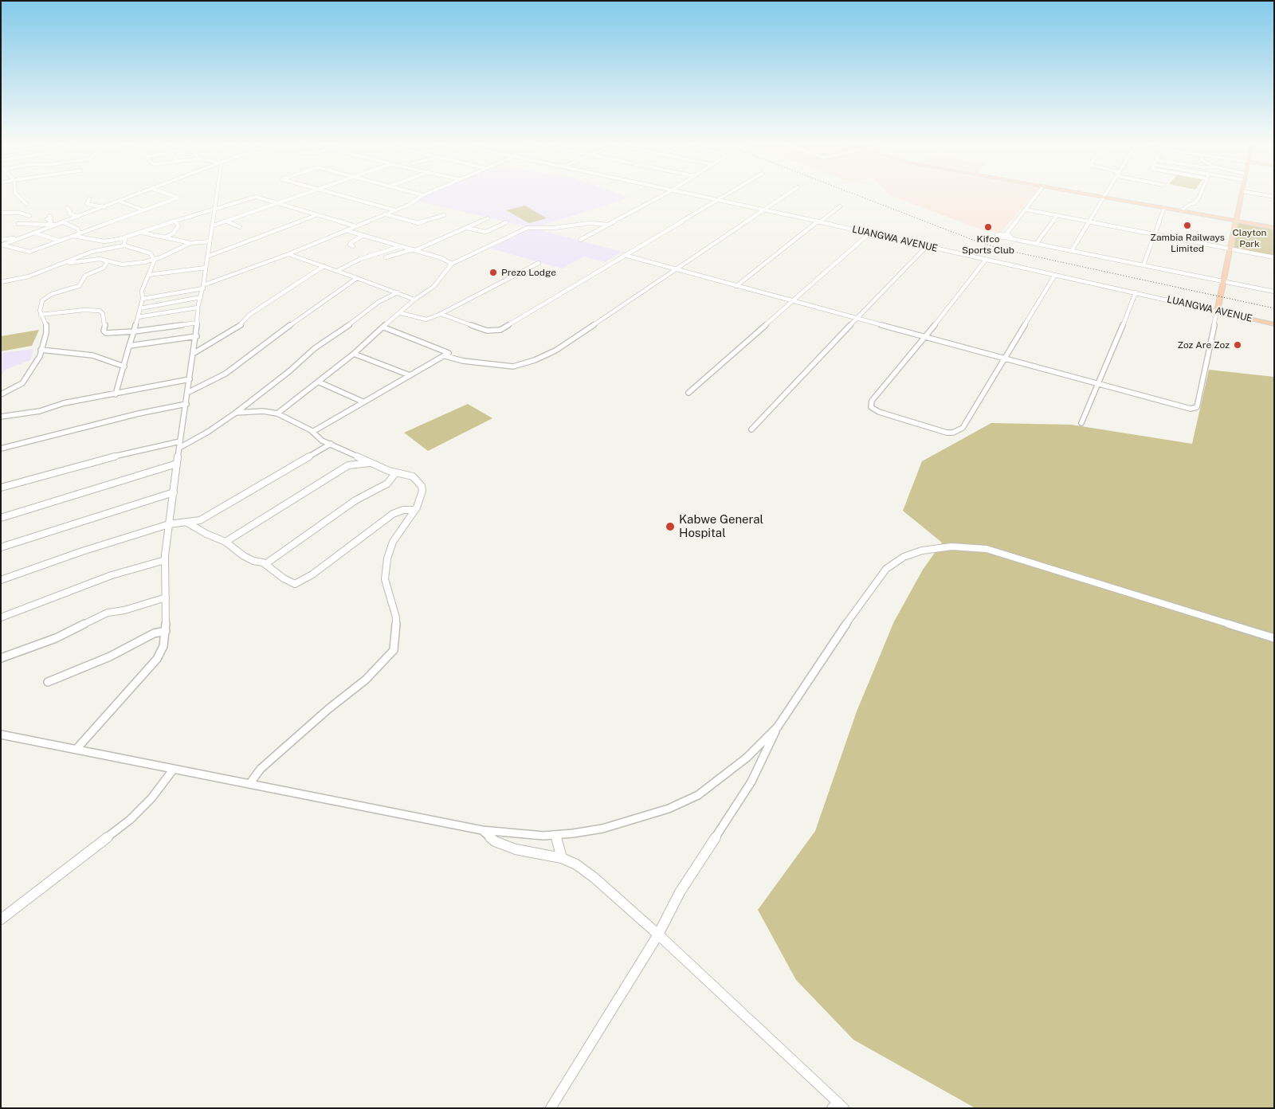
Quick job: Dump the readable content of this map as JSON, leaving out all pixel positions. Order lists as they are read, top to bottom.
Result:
{
  "streets": {
    "main road": ["LUANGWA AVENUE"]
  },
  "parks": ["Clayton Park"],
  "places": [
    "Zambia Railways Limited",
    "Kifco Sports Club",
    "Prezo Lodge",
    "Zoz Are Zoz",
    "Kabwe General Hospital"
  ]
}
